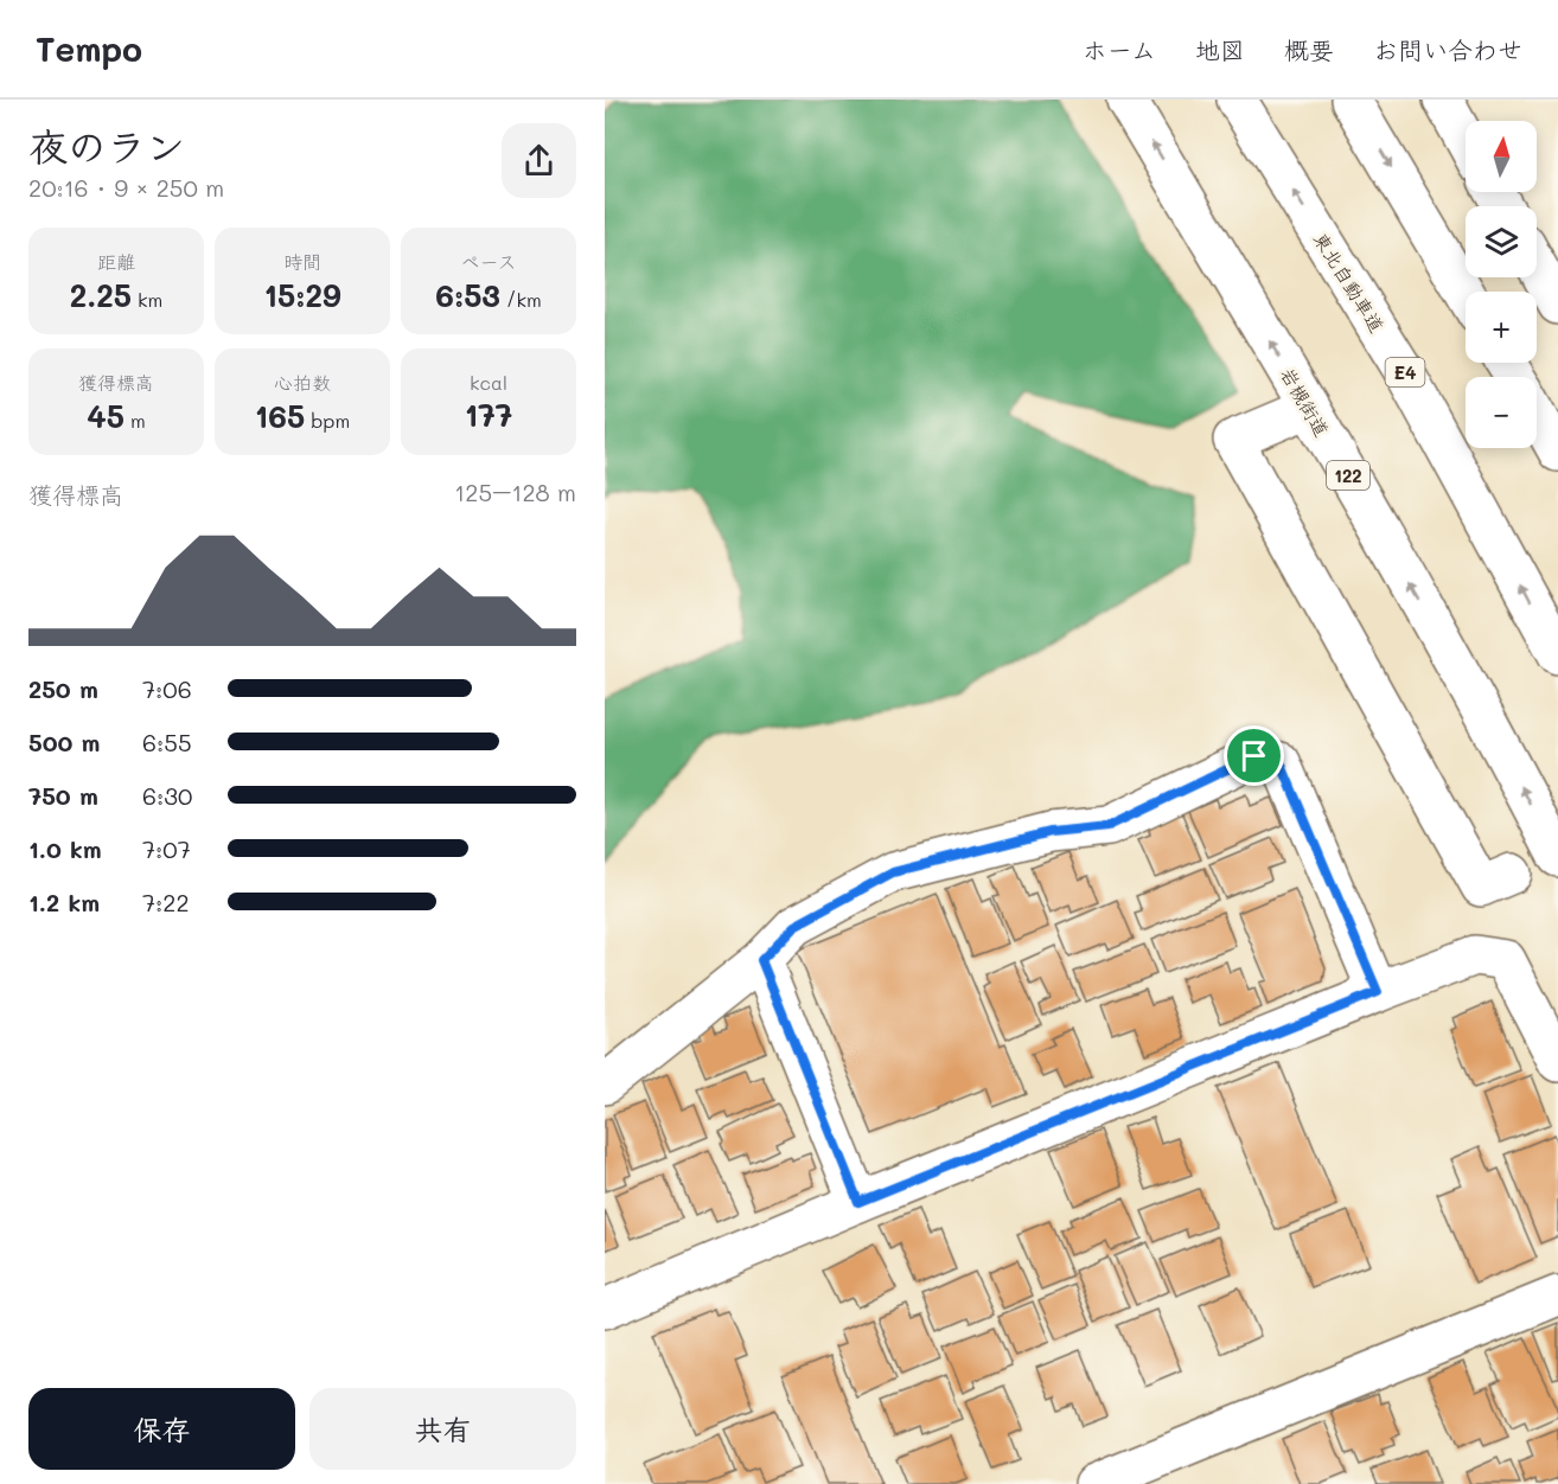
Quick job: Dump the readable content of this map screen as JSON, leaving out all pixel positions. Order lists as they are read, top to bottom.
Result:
{
  "streets": {
    "main road": [
      "東北自動車道",
      "E4",
      "岩槻街道",
      "122"
    ]
  },
  "north": "top",
  "page": {
    "header": "Tempo",
    "nav": [
      "ホーム",
      "地図",
      "概要",
      "お問い合わせ"
    ],
    "heading": ["夜のラン", "20:16 · 9 × 250 m"],
    "map_buttons": ["+", "−"],
    "stats": [
      ["距離", "2.25 km"],
      ["時間", "15:29"],
      ["ペース", "6:53 /km"],
      ["獲得標高", "45 m"],
      ["心拍数", "165 bpm"],
      ["kcal", "177"]
    ],
    "chart": ["獲得標高", "125–128 m"],
    "list": [
      {
        "name": "250 m",
        "note": "7:06"
      },
      {
        "name": "500 m",
        "note": "6:55"
      },
      {
        "name": "750 m",
        "note": "6:30"
      },
      {
        "name": "1.0 km",
        "note": "7:07"
      },
      {
        "name": "1.2 km",
        "note": "7:22"
      }
    ],
    "buttons": ["保存", "共有"]
  }
}
